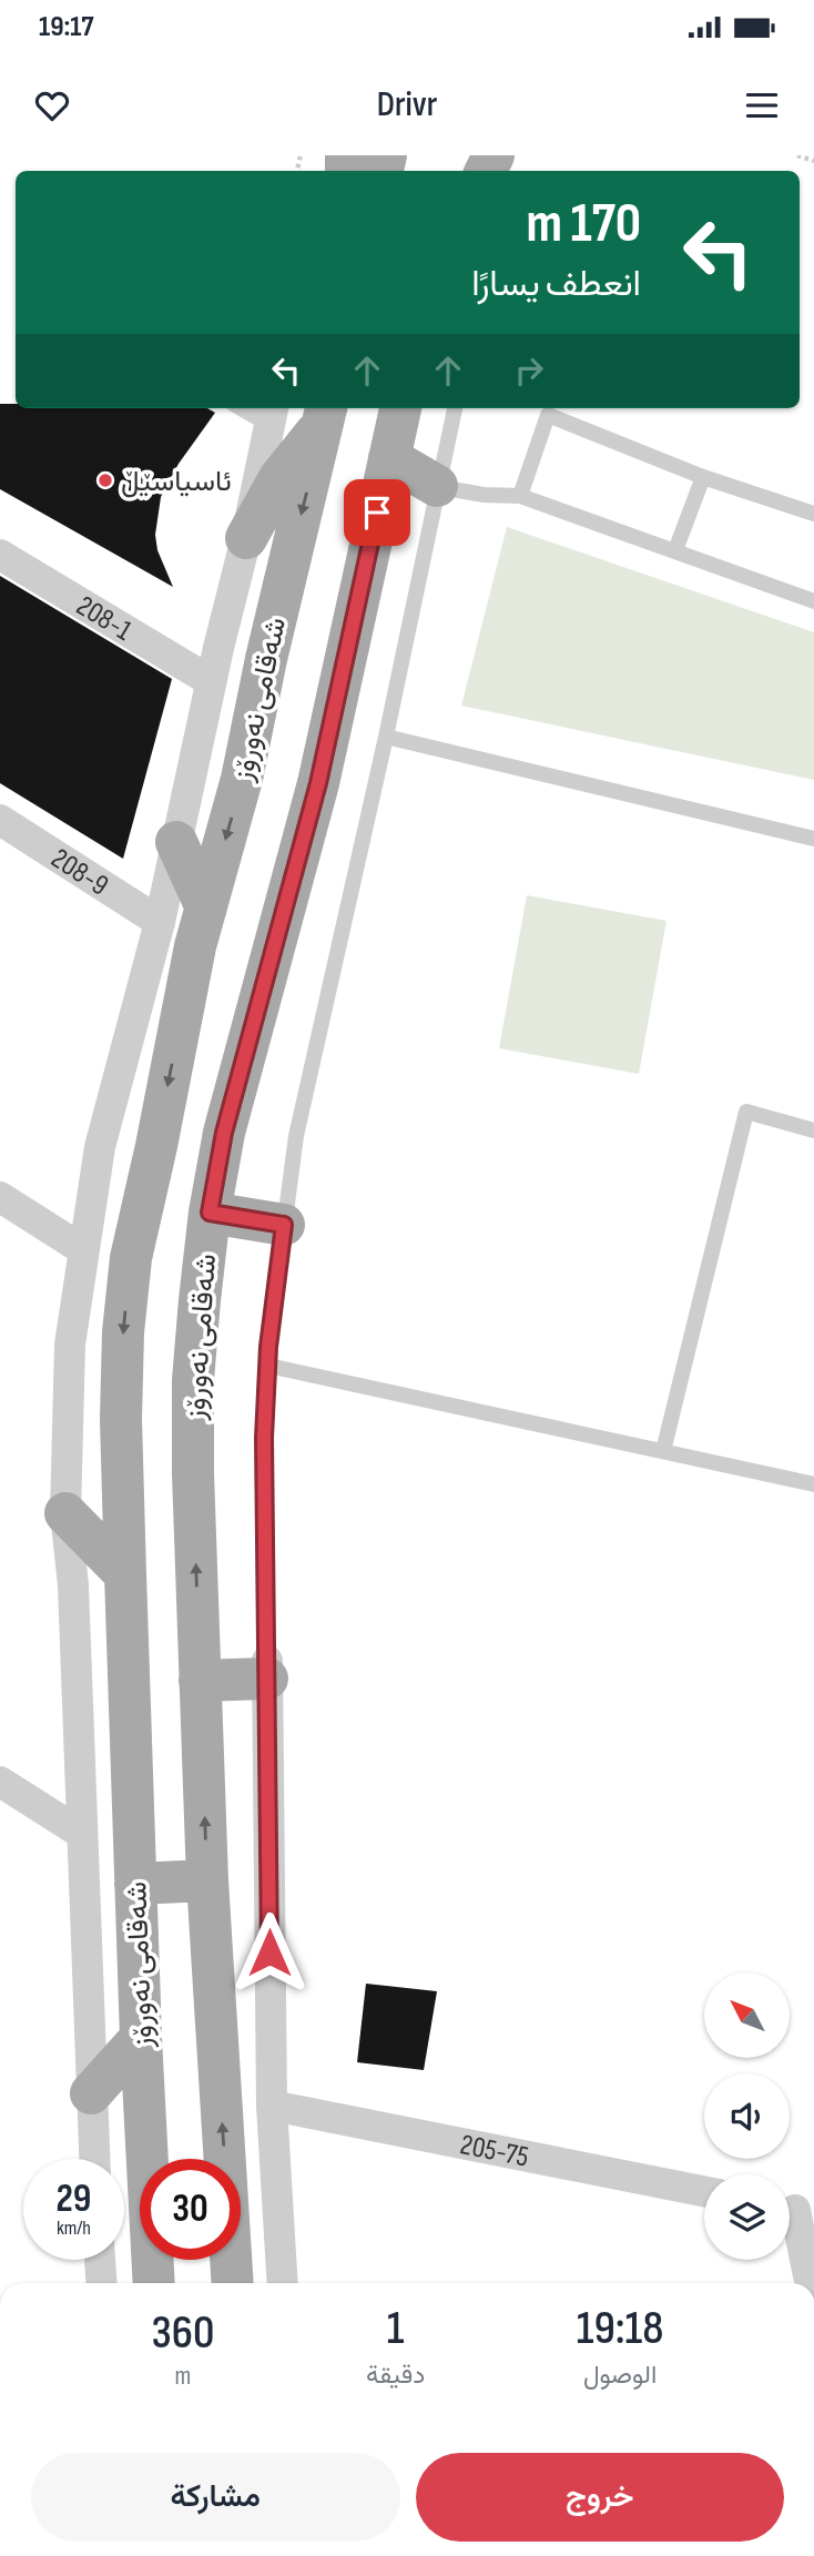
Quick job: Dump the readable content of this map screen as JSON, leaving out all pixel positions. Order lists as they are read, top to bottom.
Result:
{
  "streets": {
    "main road": ["شەقامی نەورۆز"],
    "street": ["208-1", "208-9", "205-75"]
  },
  "places": ["ئاسیاسێڵ"],
  "north": "top left",
  "page": {
    "status": "19:17",
    "header": "Drivr",
    "turn": ["170 m", "انعطف يسارًا"],
    "speed": "29 km/h",
    "limit": "30",
    "eta": [
      "19:18",
      "الوصول",
      "1",
      "دقيقة",
      "360",
      "m"
    ],
    "buttons": ["خروج", "مشاركة"]
  }
}
